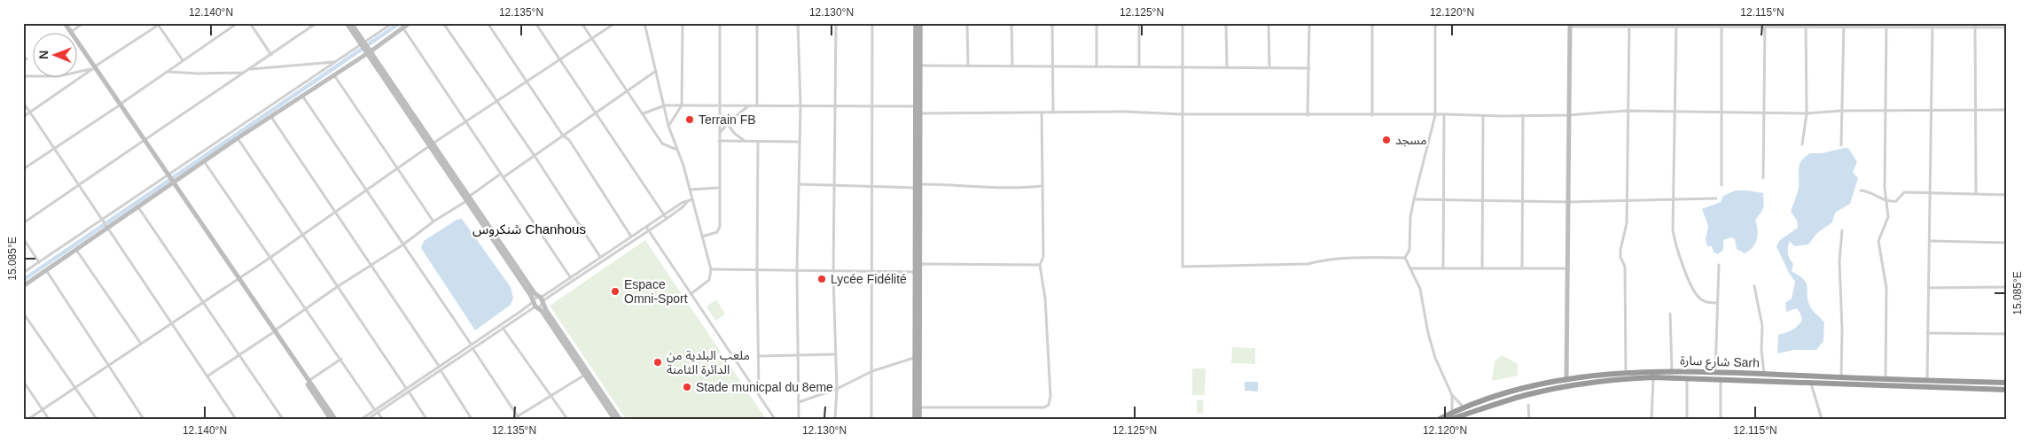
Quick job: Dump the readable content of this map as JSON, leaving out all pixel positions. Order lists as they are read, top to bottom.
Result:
{
  "streets": {
    "highway": ["شارع سارة Sarh"]
  },
  "districts": ["شنكروس Chanhous"],
  "places": [
    "Terrain FB",
    "مسجد",
    "Lycée Fidélité",
    "Espace Omni-Sport",
    "ملعب البلدية من الدائرة الثامنة",
    "Stade municpal du 8eme"
  ],
  "north": "left",
  "coordinates": [
    "12.140°N",
    "12.135°N",
    "12.130°N",
    "12.125°N",
    "12.120°N",
    "12.115°N",
    "15.085°E"
  ]
}
